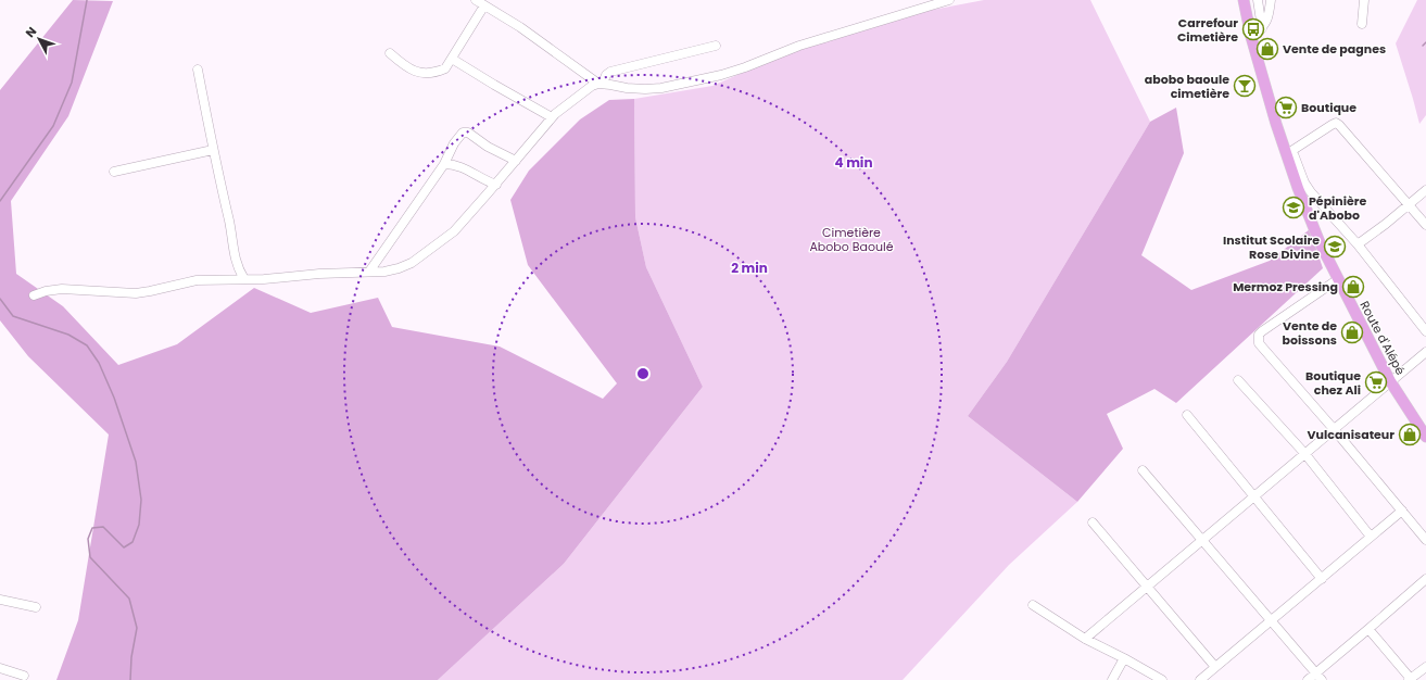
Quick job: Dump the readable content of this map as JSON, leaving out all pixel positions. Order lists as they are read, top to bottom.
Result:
{
  "streets": {
    "main road": ["Route d'Alépé"]
  },
  "parks": ["Cimetière Abobo Baoulé"],
  "places": {
    "bus stop": ["Carrefour Cimetière"],
    "shop": [
      "Vente de pagnes",
      "Mermoz Pressing",
      "Vente de boissons",
      "Vulcanisateur"
    ],
    "bar": ["abobo baoule cimetière"],
    "supermarket": ["Boutique", "Boutique chez Ali"],
    "school or university": ["Pépinière d'Abobo", "Institut Scolaire Rose Divine"]
  },
  "north": "top left",
  "rings": ["4 min", "2 min"]
}
